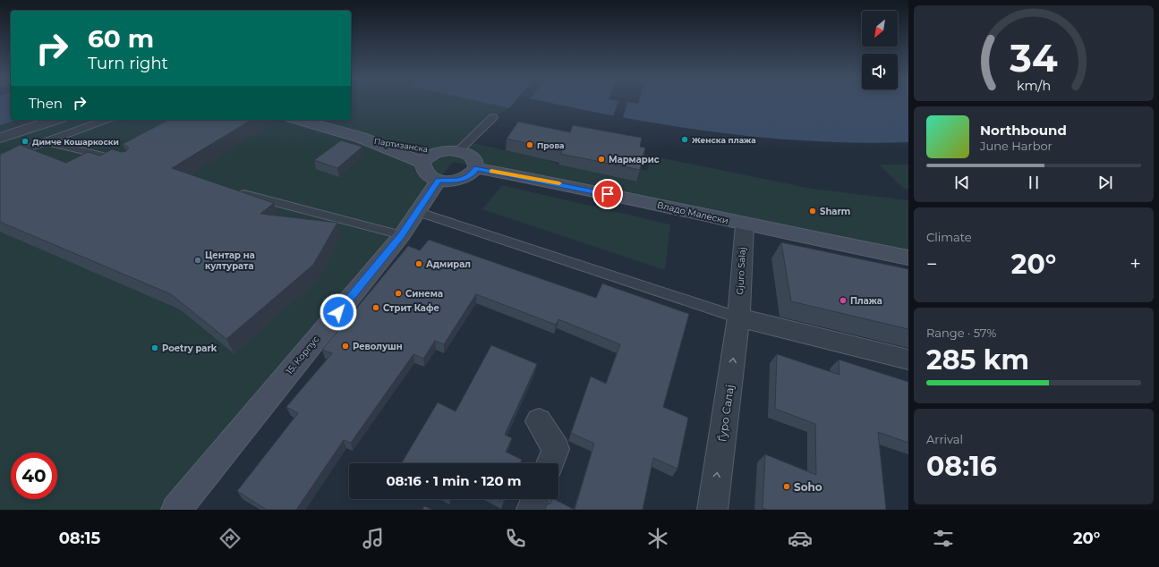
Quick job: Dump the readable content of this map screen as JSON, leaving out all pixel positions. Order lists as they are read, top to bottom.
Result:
{
  "streets": {
    "main road": ["Партизанска", "Владо Малески", "15. Корпус"],
    "street": ["Gjuro Salaj", "Ѓуро Салај"]
  },
  "crossings": [
    ["Партизанска", "Владо Малески"],
    ["Партизанска", "15. Корпус"],
    ["Владо Малески", "Gjuro Salaj"],
    ["Владо Малески", "15. Корпус"],
    ["Gjuro Salaj", "Ѓуро Салај"]
  ],
  "one_way": ["Ѓуро Салај"],
  "places": [
    "Женска плажа",
    "Димче Кошаркоски",
    "Прова",
    "Мармарис",
    "Sharm",
    "Центар на културата",
    "Адмирал",
    "Синема",
    "Плажа",
    "Стрит Кафе",
    "Револушн",
    "Poetry park",
    "Soho"
  ],
  "north": "bottom left",
  "page": {
    "turn": ["60 m", "Turn right"],
    "then": "Then",
    "song": ["Northbound", "June Harbor"],
    "tile": [
      "Climate",
      ["Range · 57%", "285 km"],
      ["Arrival", "08:16"]
    ],
    "heat": ["−", "20°", "+"],
    "limit": "40",
    "trip": "08:16 · 1 min · 120 m",
    "tabs": ["08:15", "20°"],
    "gauge": ["34", "km/h"]
  }
}
